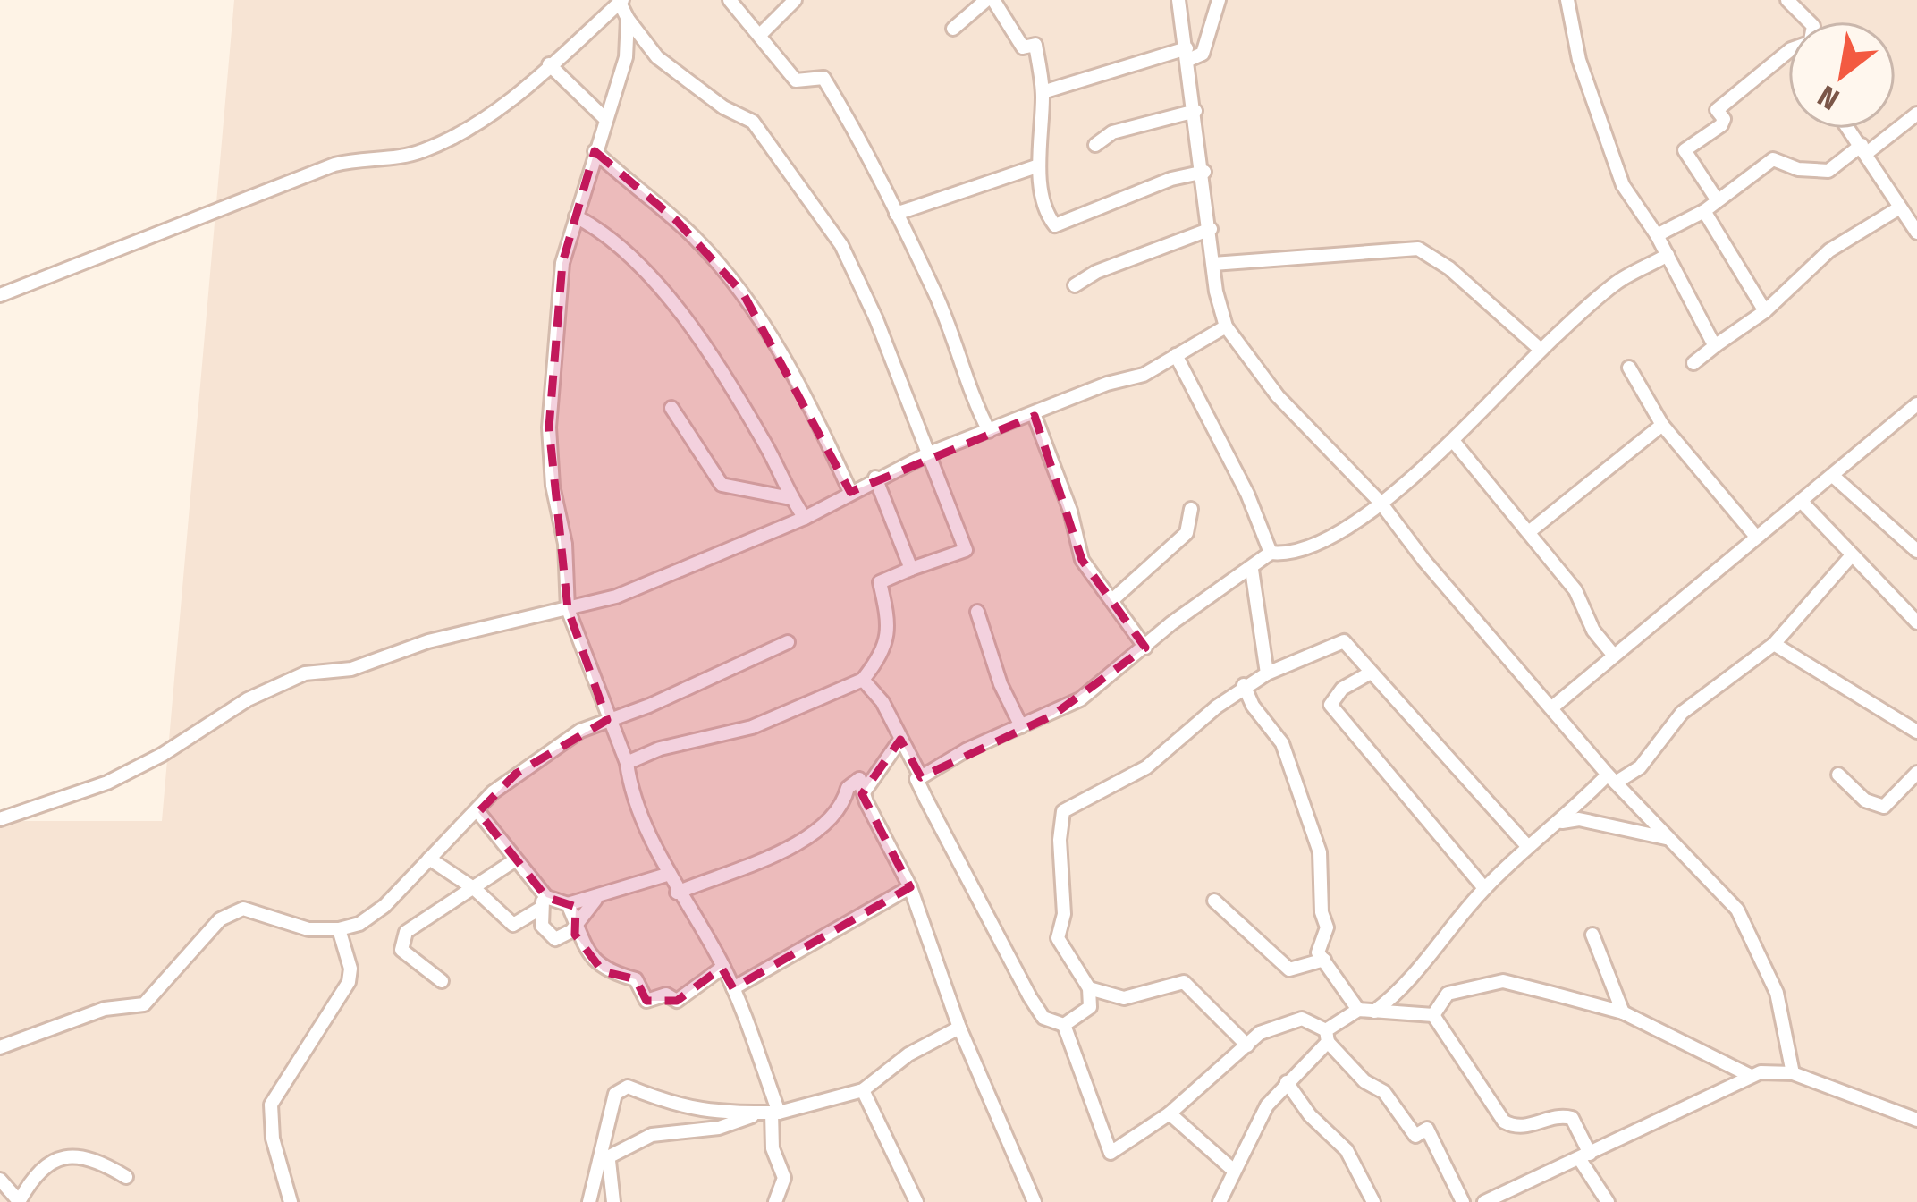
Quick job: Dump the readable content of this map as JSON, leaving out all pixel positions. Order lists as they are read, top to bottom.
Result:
{
  "north": "bottom left"
}
